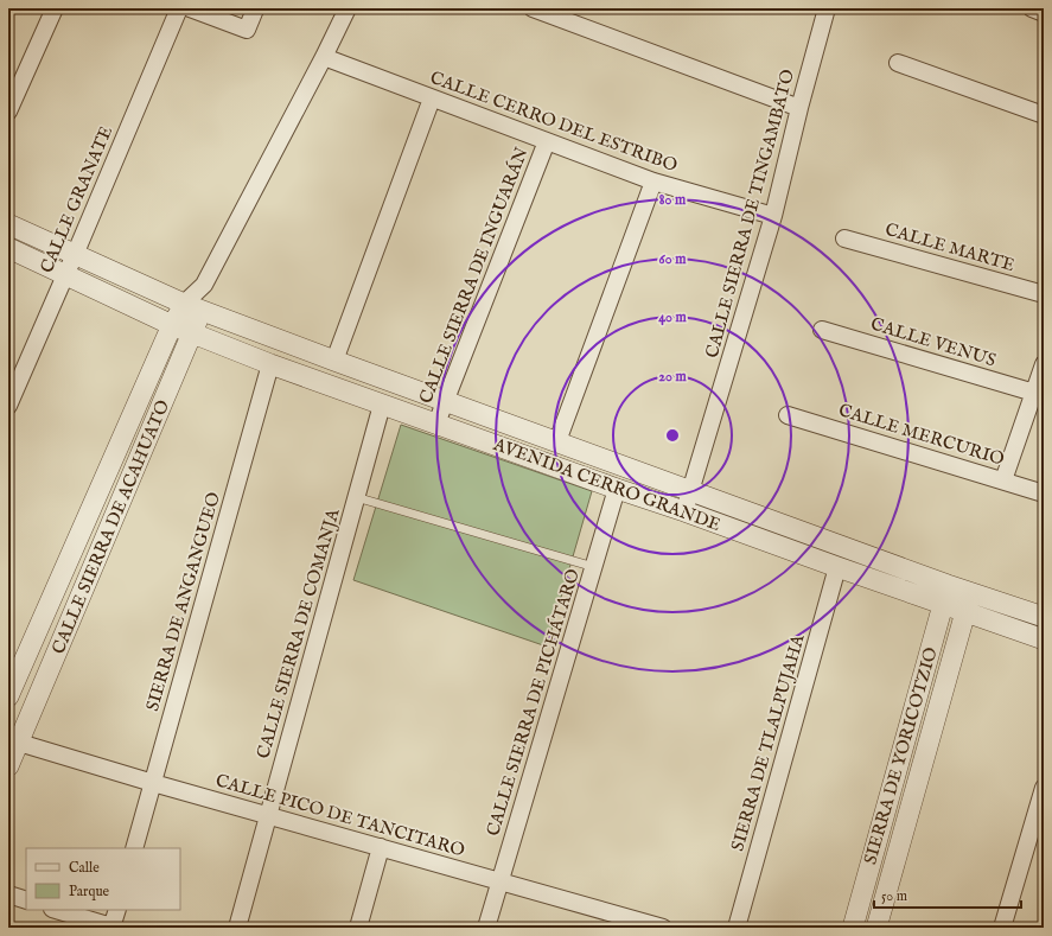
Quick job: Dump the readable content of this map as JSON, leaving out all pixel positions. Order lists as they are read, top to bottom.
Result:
{
  "streets": {
    "street": [
      "CALLE CERRO DEL ESTRIBO",
      "CALLE GRANATE",
      "CALLE SIERRA DE TINGAMBATO",
      "CALLE MARTE",
      "CALLE SIERRA DE INGUARÁN",
      "CALLE VENUS",
      "CALLE MERCURIO",
      "AVENIDA CERRO GRANDE",
      "CALLE SIERRA DE ACAHUATO",
      "SIERRA DE ANGANGUEO",
      "CALLE SIERRA DE COMANJA",
      "CALLE SIERRA DE PICHÁTARO",
      "SIERRA DE TLALPUJAHA",
      "SIERRA DE YORICOTZIO",
      "CALLE PICO DE TANCITARO"
    ]
  },
  "crossings": [
    ["CALLE CERRO DEL ESTRIBO", "CALLE SIERRA DE TINGAMBATO"],
    ["CALLE CERRO DEL ESTRIBO", "CALLE SIERRA DE INGUARÁN"],
    ["CALLE CERRO DEL ESTRIBO", "CALLE SIERRA DE ACAHUATO"],
    ["CALLE GRANATE", "AVENIDA CERRO GRANDE"],
    ["CALLE SIERRA DE TINGAMBATO", "AVENIDA CERRO GRANDE"],
    ["CALLE SIERRA DE INGUARÁN", "AVENIDA CERRO GRANDE"],
    ["AVENIDA CERRO GRANDE", "CALLE SIERRA DE ACAHUATO"],
    ["AVENIDA CERRO GRANDE", "SIERRA DE ANGANGUEO"],
    ["AVENIDA CERRO GRANDE", "CALLE SIERRA DE COMANJA"],
    ["AVENIDA CERRO GRANDE", "CALLE SIERRA DE PICHÁTARO"],
    ["AVENIDA CERRO GRANDE", "SIERRA DE TLALPUJAHA"],
    ["AVENIDA CERRO GRANDE", "SIERRA DE YORICOTZIO"],
    ["CALLE SIERRA DE ACAHUATO", "CALLE PICO DE TANCITARO"],
    ["SIERRA DE ANGANGUEO", "CALLE PICO DE TANCITARO"],
    ["CALLE SIERRA DE COMANJA", "CALLE PICO DE TANCITARO"],
    ["CALLE SIERRA DE PICHÁTARO", "CALLE PICO DE TANCITARO"]
  ],
  "legend": ["Calle", "Parque"],
  "scale_bar": "50 m",
  "rings": [
    "80 m",
    "60 m",
    "40 m",
    "20 m"
  ]
}
